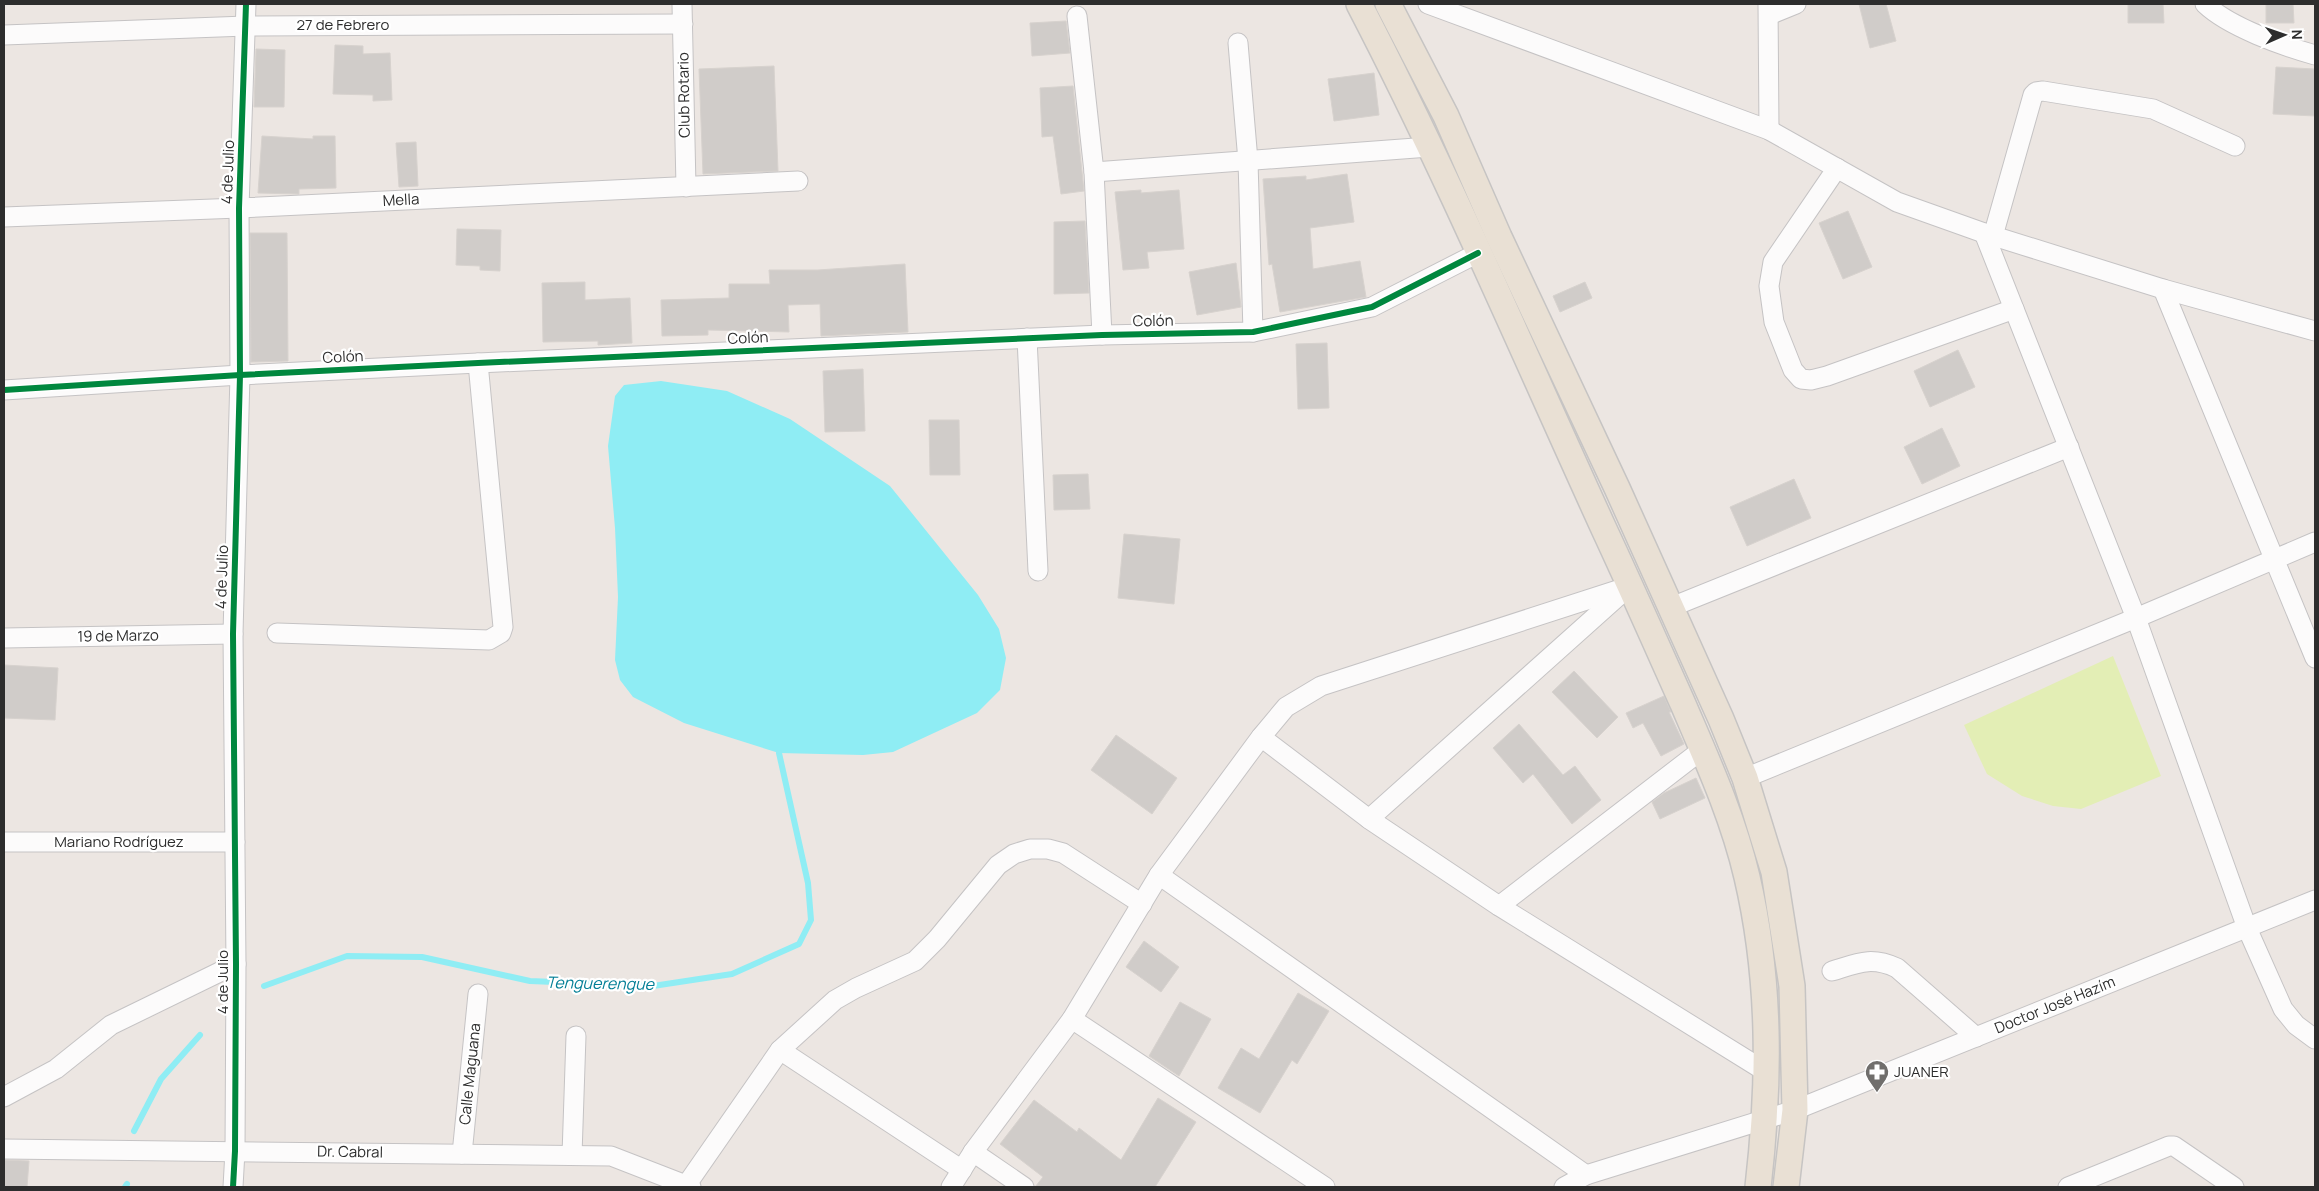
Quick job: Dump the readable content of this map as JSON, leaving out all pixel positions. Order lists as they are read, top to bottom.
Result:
{
  "streets": {
    "street": [
      "27 de Febrero",
      "Club Rotario",
      "4 de Julio",
      "Mella",
      "Colón",
      "19 de Marzo",
      "Mariano Rodríguez",
      "Doctor José Hazím",
      "Calle Maguana",
      "Dr. Cabral"
    ]
  },
  "crossings": [
    ["27 de Febrero", "Club Rotario"],
    ["27 de Febrero", "4 de Julio"],
    ["Club Rotario", "Mella"],
    ["4 de Julio", "Mella"],
    ["4 de Julio", "Colón"],
    ["4 de Julio", "19 de Marzo"],
    ["4 de Julio", "Mariano Rodríguez"],
    ["4 de Julio", "Dr. Cabral"],
    ["Calle Maguana", "Dr. Cabral"]
  ],
  "water": ["Tenguerengue"],
  "places": {
    "pharmacy": ["JUANER"]
  },
  "north": "right"
}
